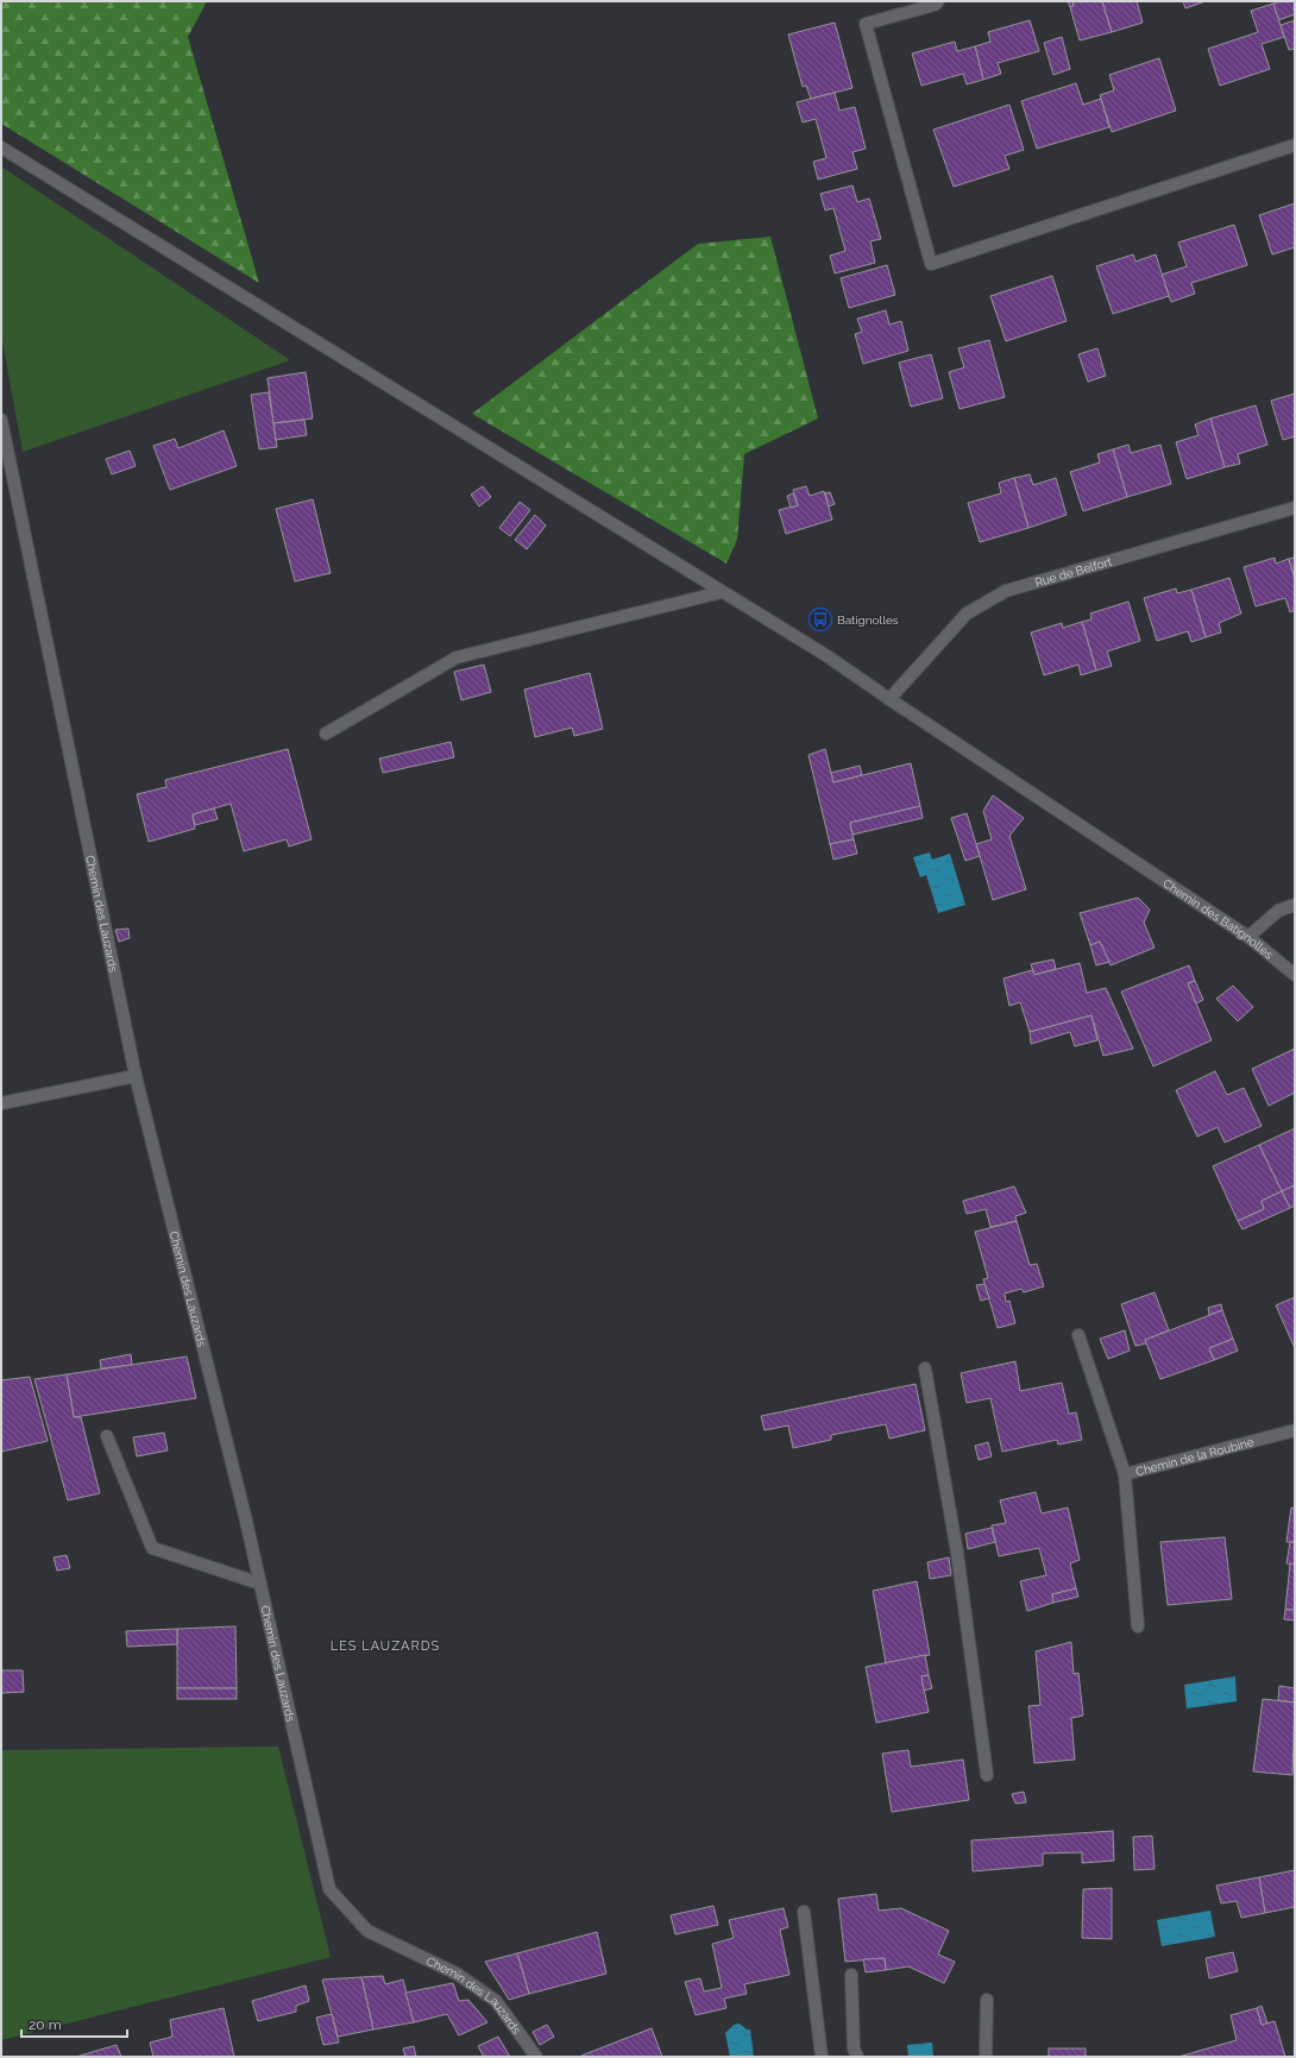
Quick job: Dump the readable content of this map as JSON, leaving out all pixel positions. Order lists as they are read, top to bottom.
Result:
{
  "streets": {
    "street": [
      "Rue de Belfort",
      "Chemin des Lauzards",
      "Chemin des Batignolles",
      "Chemin de la Roubine"
    ]
  },
  "crossings": [
    ["Rue de Belfort", "Chemin des Batignolles"]
  ],
  "districts": ["LES LAUZARDS"],
  "places": {
    "bus stop": ["Batignolles"]
  },
  "scale_bar": "20 m"
}
